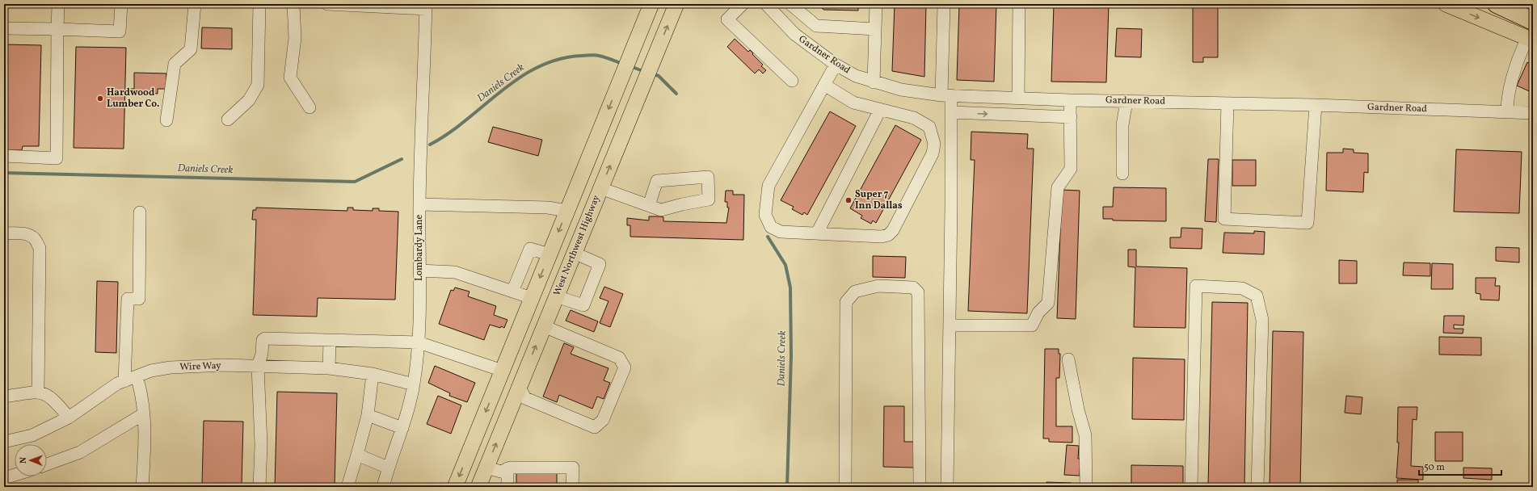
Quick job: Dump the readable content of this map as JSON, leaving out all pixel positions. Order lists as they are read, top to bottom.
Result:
{
  "streets": {
    "main road": ["West Northwest Highway"],
    "street": ["Gardner Road", "Lombardy Lane", "Wire Way"]
  },
  "crossings": [
    ["Lombardy Lane", "Wire Way"]
  ],
  "water": ["Daniels Creek"],
  "places": ["Hardwood Lumber Co.", "Super 7 Inn Dallas"],
  "scale_bar": "50 m",
  "north": "left"
}
